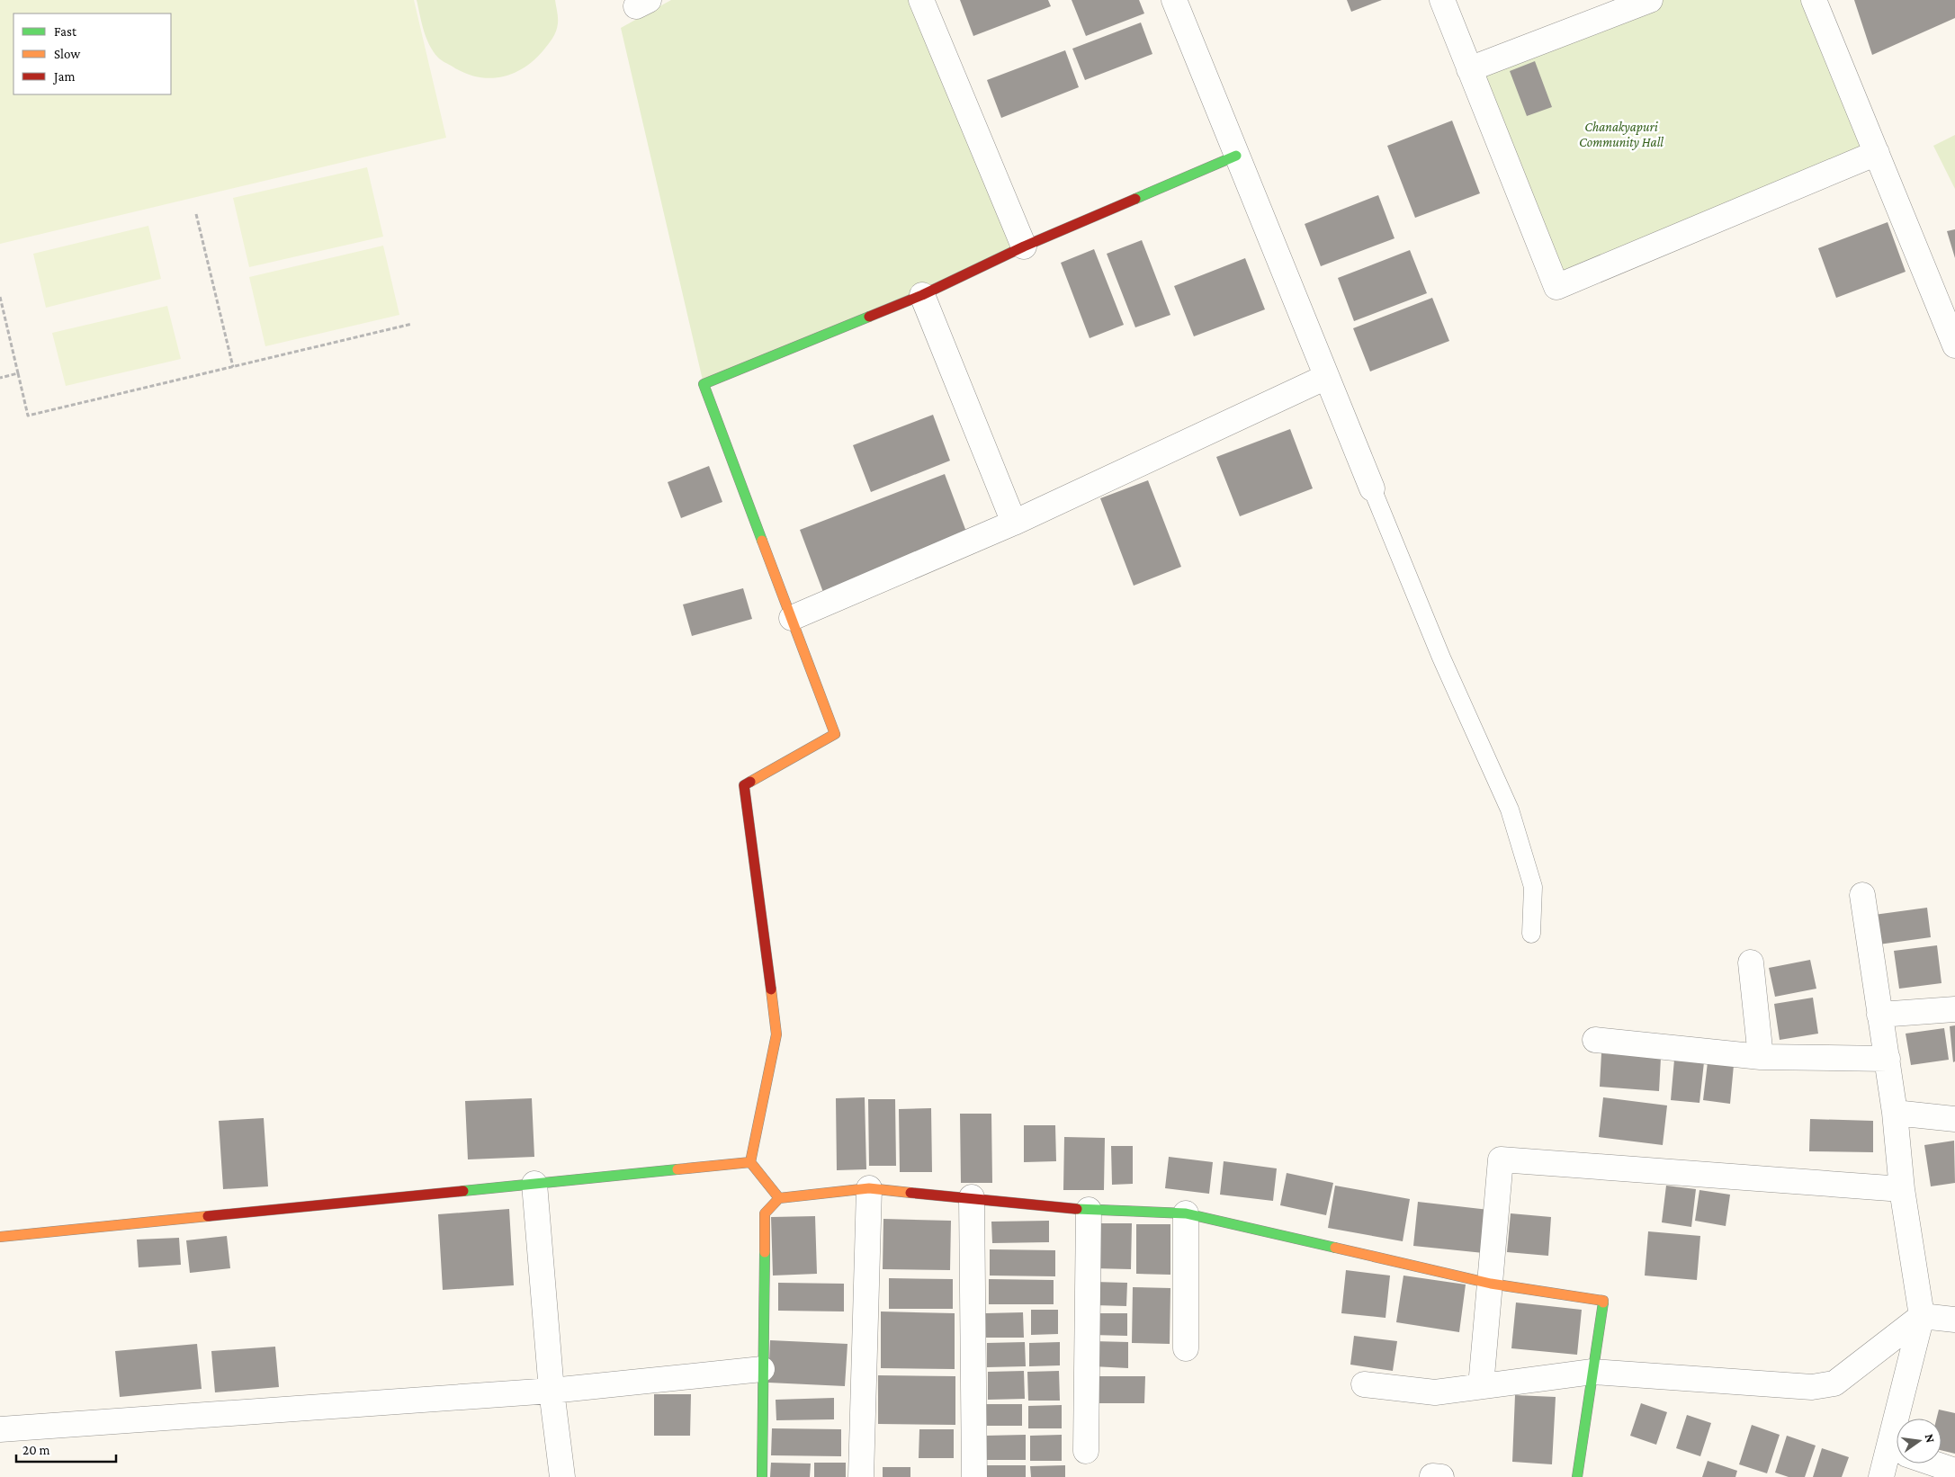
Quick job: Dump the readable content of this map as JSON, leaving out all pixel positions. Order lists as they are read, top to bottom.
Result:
{
  "parks": ["Chanakyapuri Community Hall"],
  "legend": ["Fast", "Slow", "Jam"],
  "scale_bar": "20 m",
  "north": "right"
}
